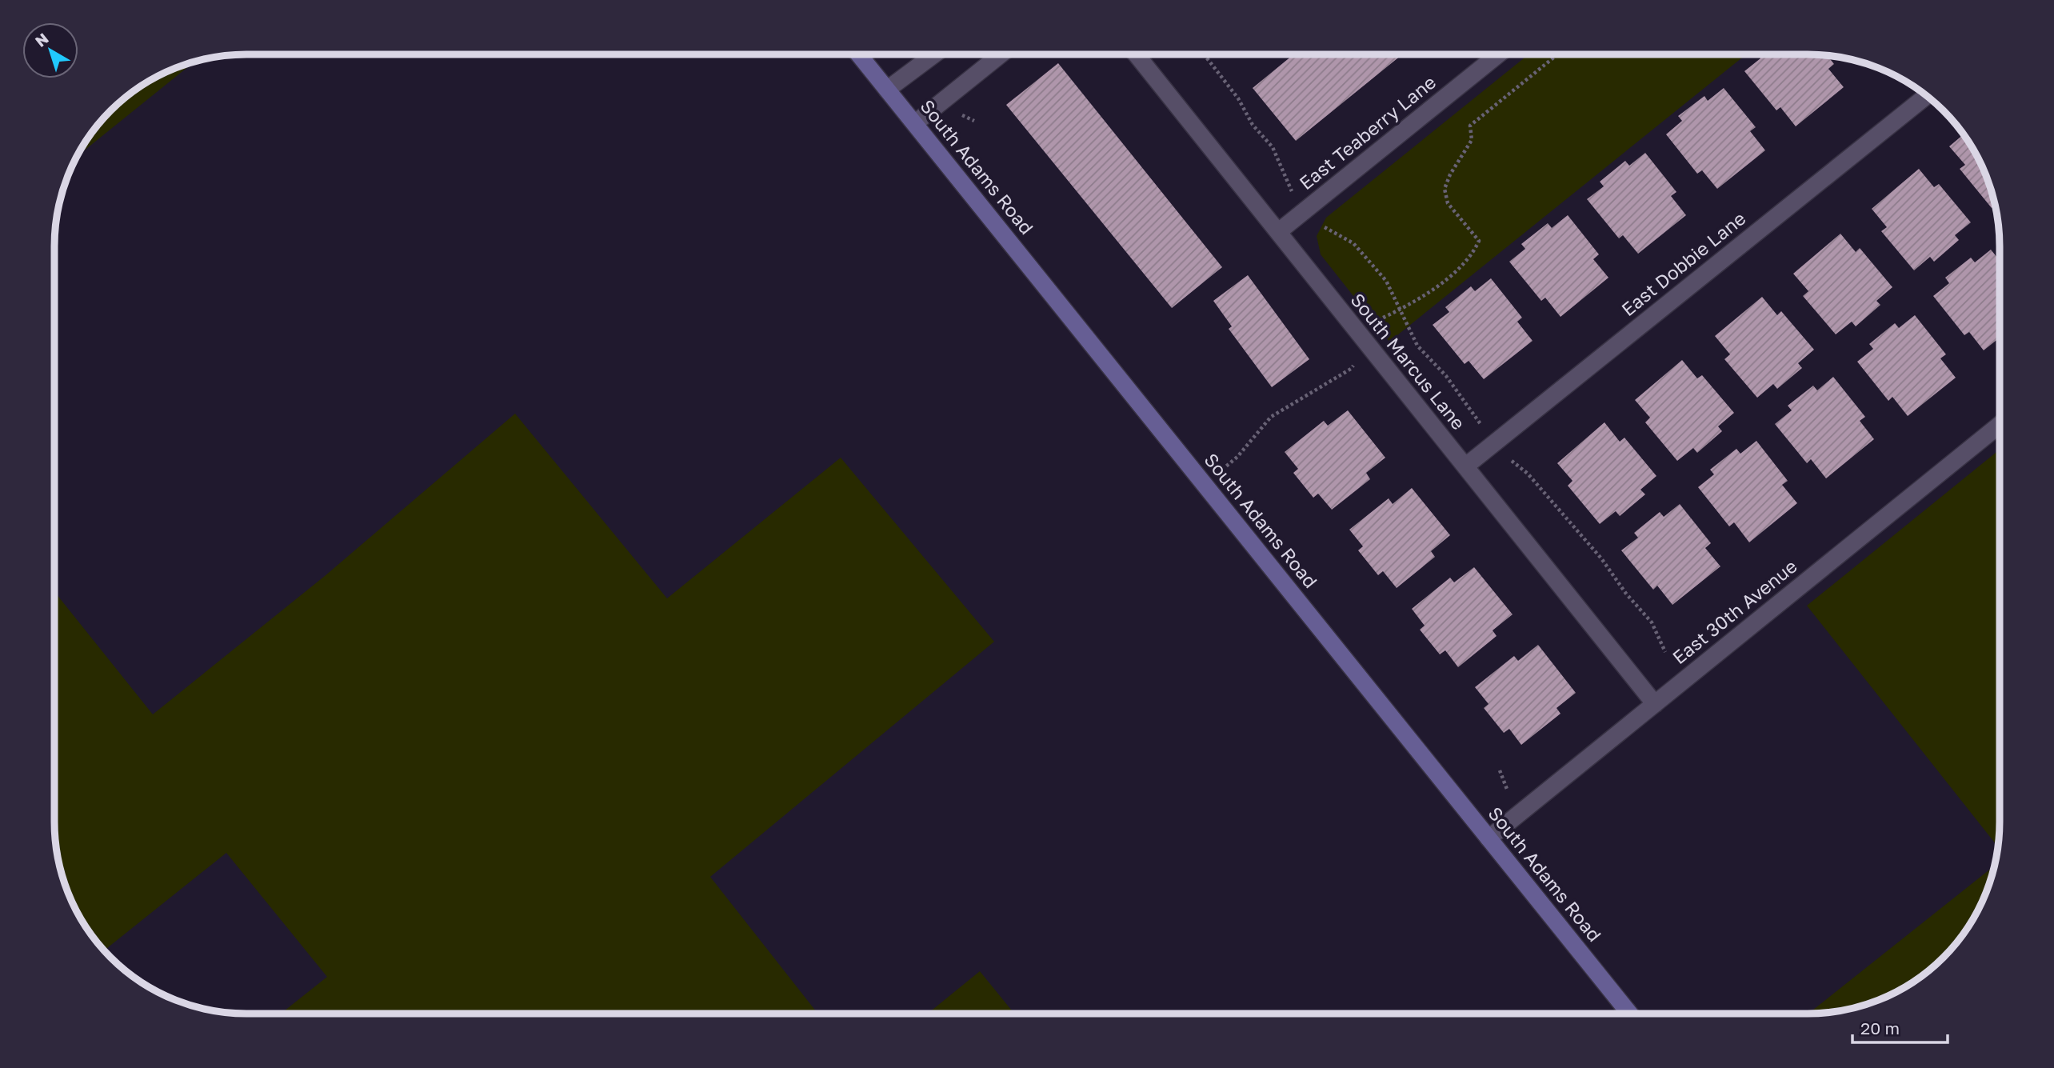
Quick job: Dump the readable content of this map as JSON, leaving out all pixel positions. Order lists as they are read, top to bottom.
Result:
{
  "streets": {
    "street": [
      "East Teaberry Lane",
      "South Adams Road",
      "East Dobbie Lane",
      "South Marcus Lane",
      "East 30th Avenue"
    ]
  },
  "crossings": [
    ["East Teaberry Lane", "South Marcus Lane"],
    ["South Adams Road", "East 30th Avenue"],
    ["East Dobbie Lane", "South Marcus Lane"],
    ["South Marcus Lane", "East 30th Avenue"]
  ],
  "scale_bar": "20 m",
  "north": "top left"
}
